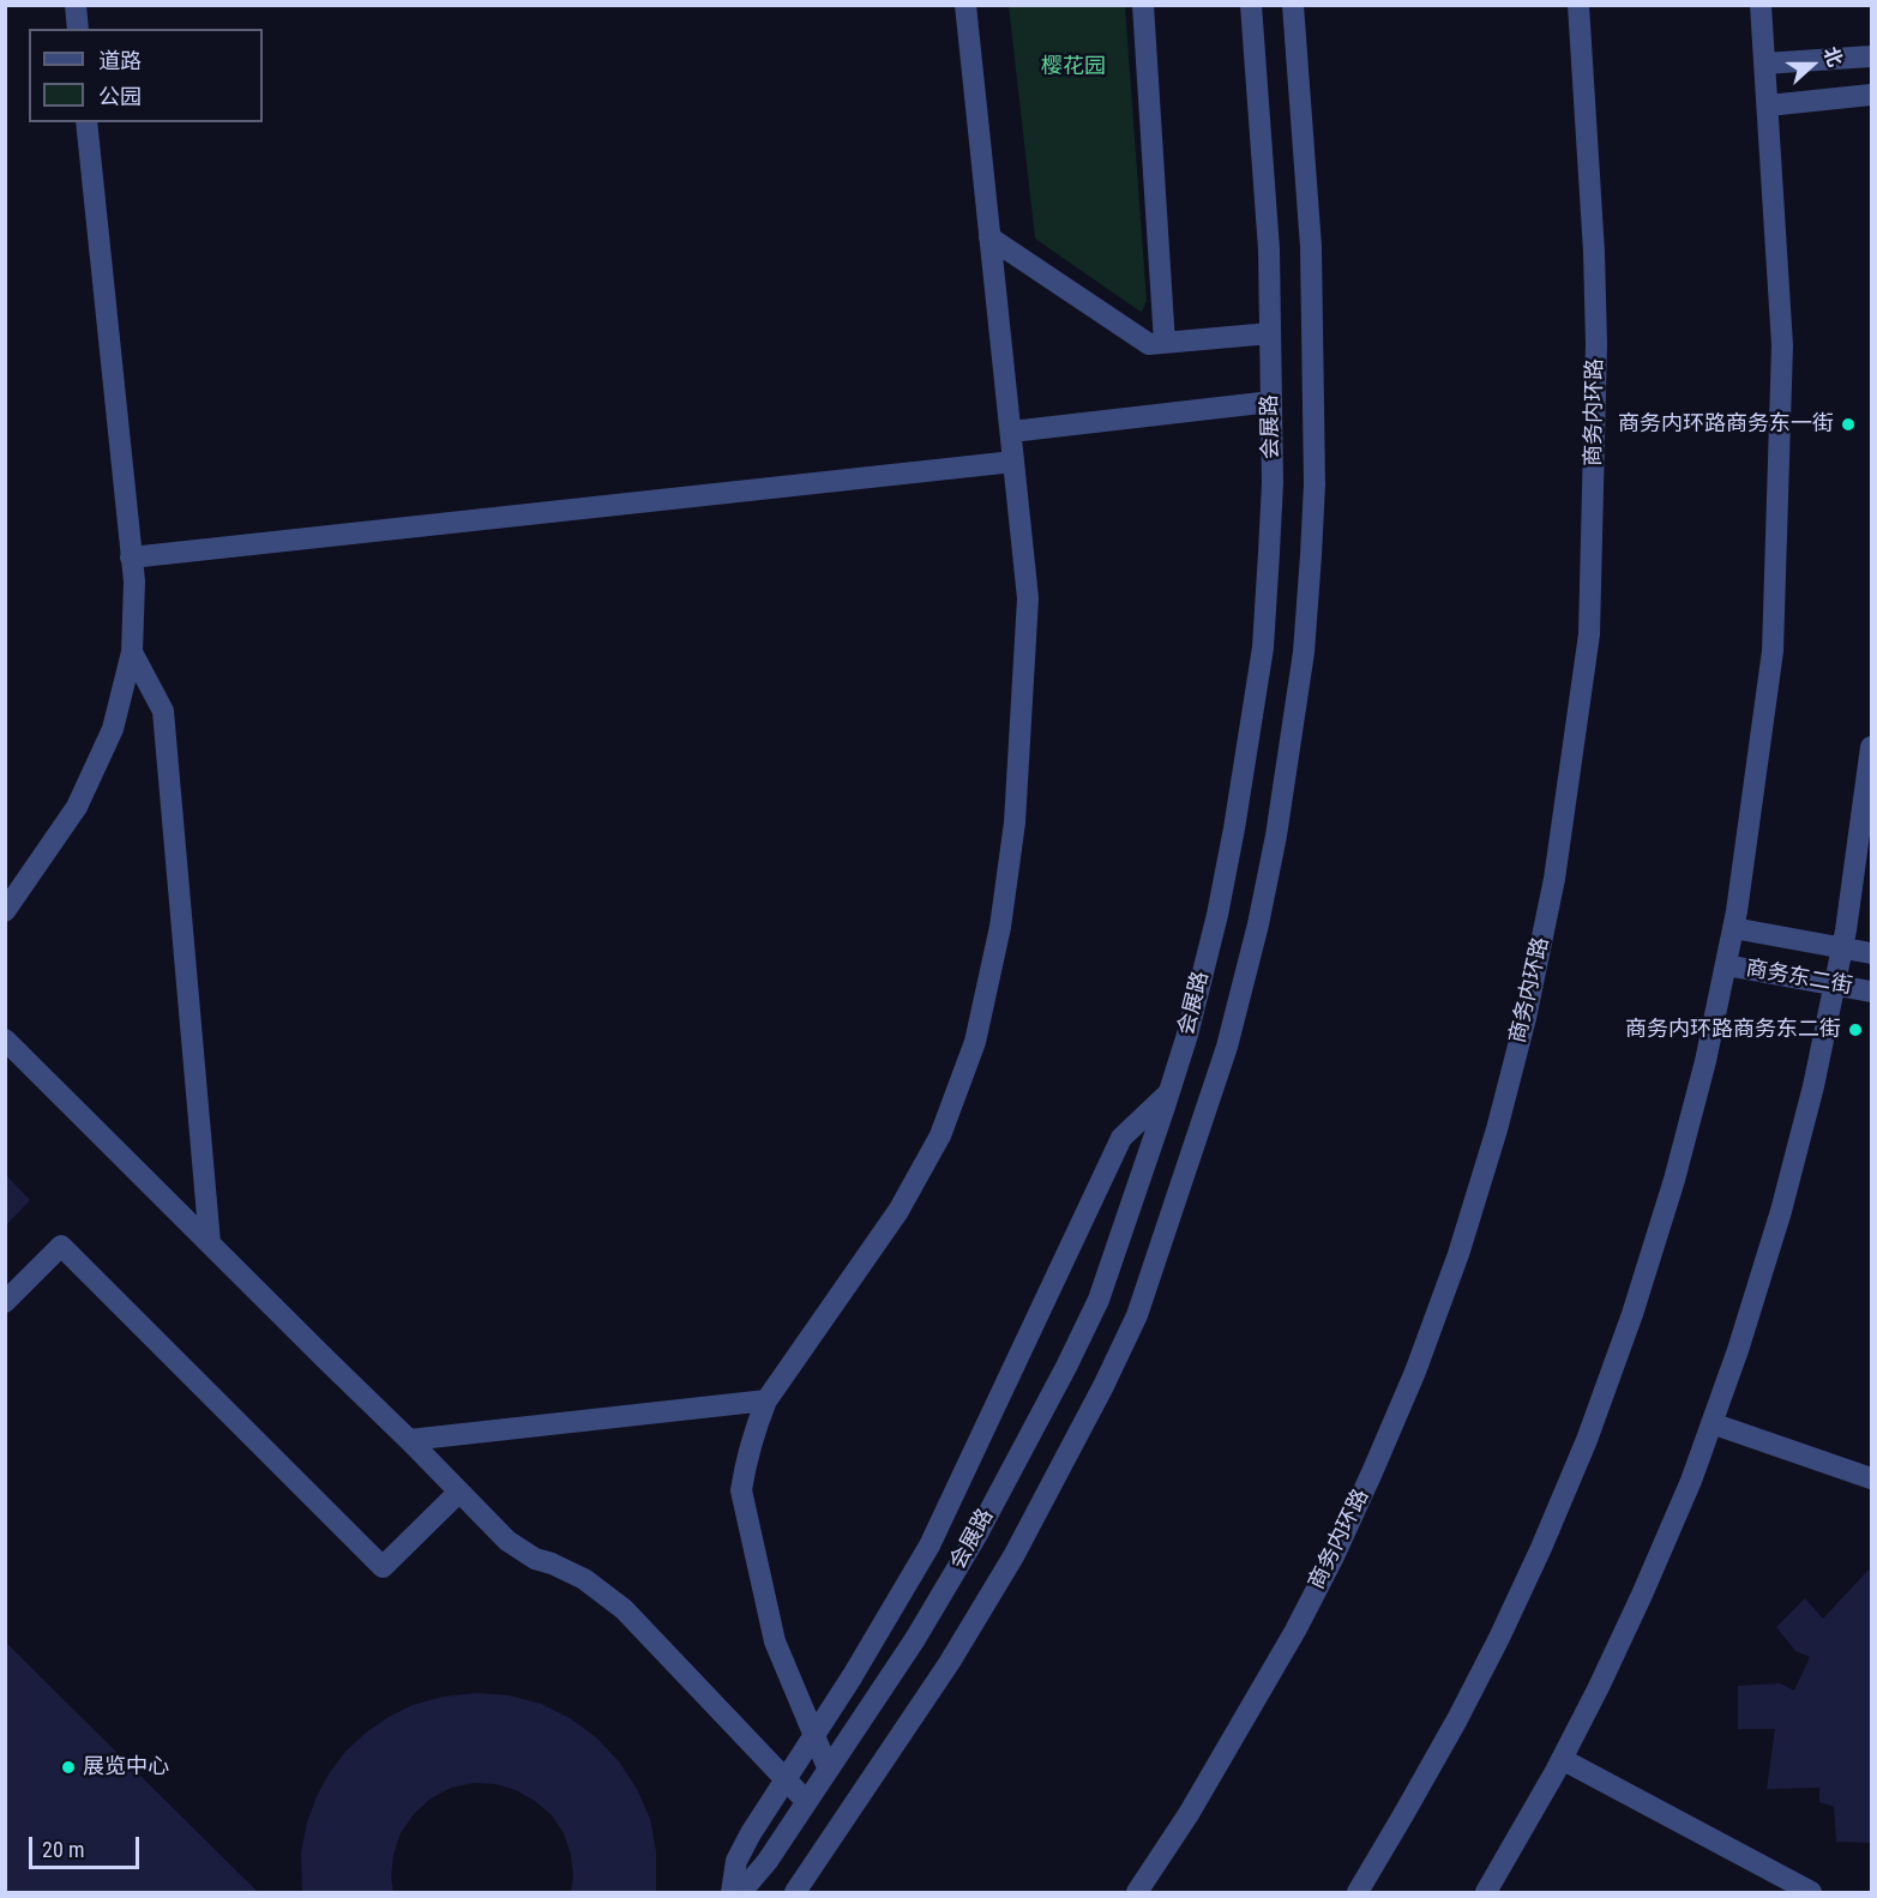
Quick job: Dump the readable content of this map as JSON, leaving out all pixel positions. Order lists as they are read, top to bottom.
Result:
{
  "streets": {
    "street": ["商务内环路", "会展路", "商务东二街"]
  },
  "parks": ["樱花园"],
  "places": ["商务内环路商务东一街", "商务内环路商务东二街", "展览中心"],
  "legend": ["道路", "公园"],
  "scale_bar": "20 m",
  "north": "right"
}
